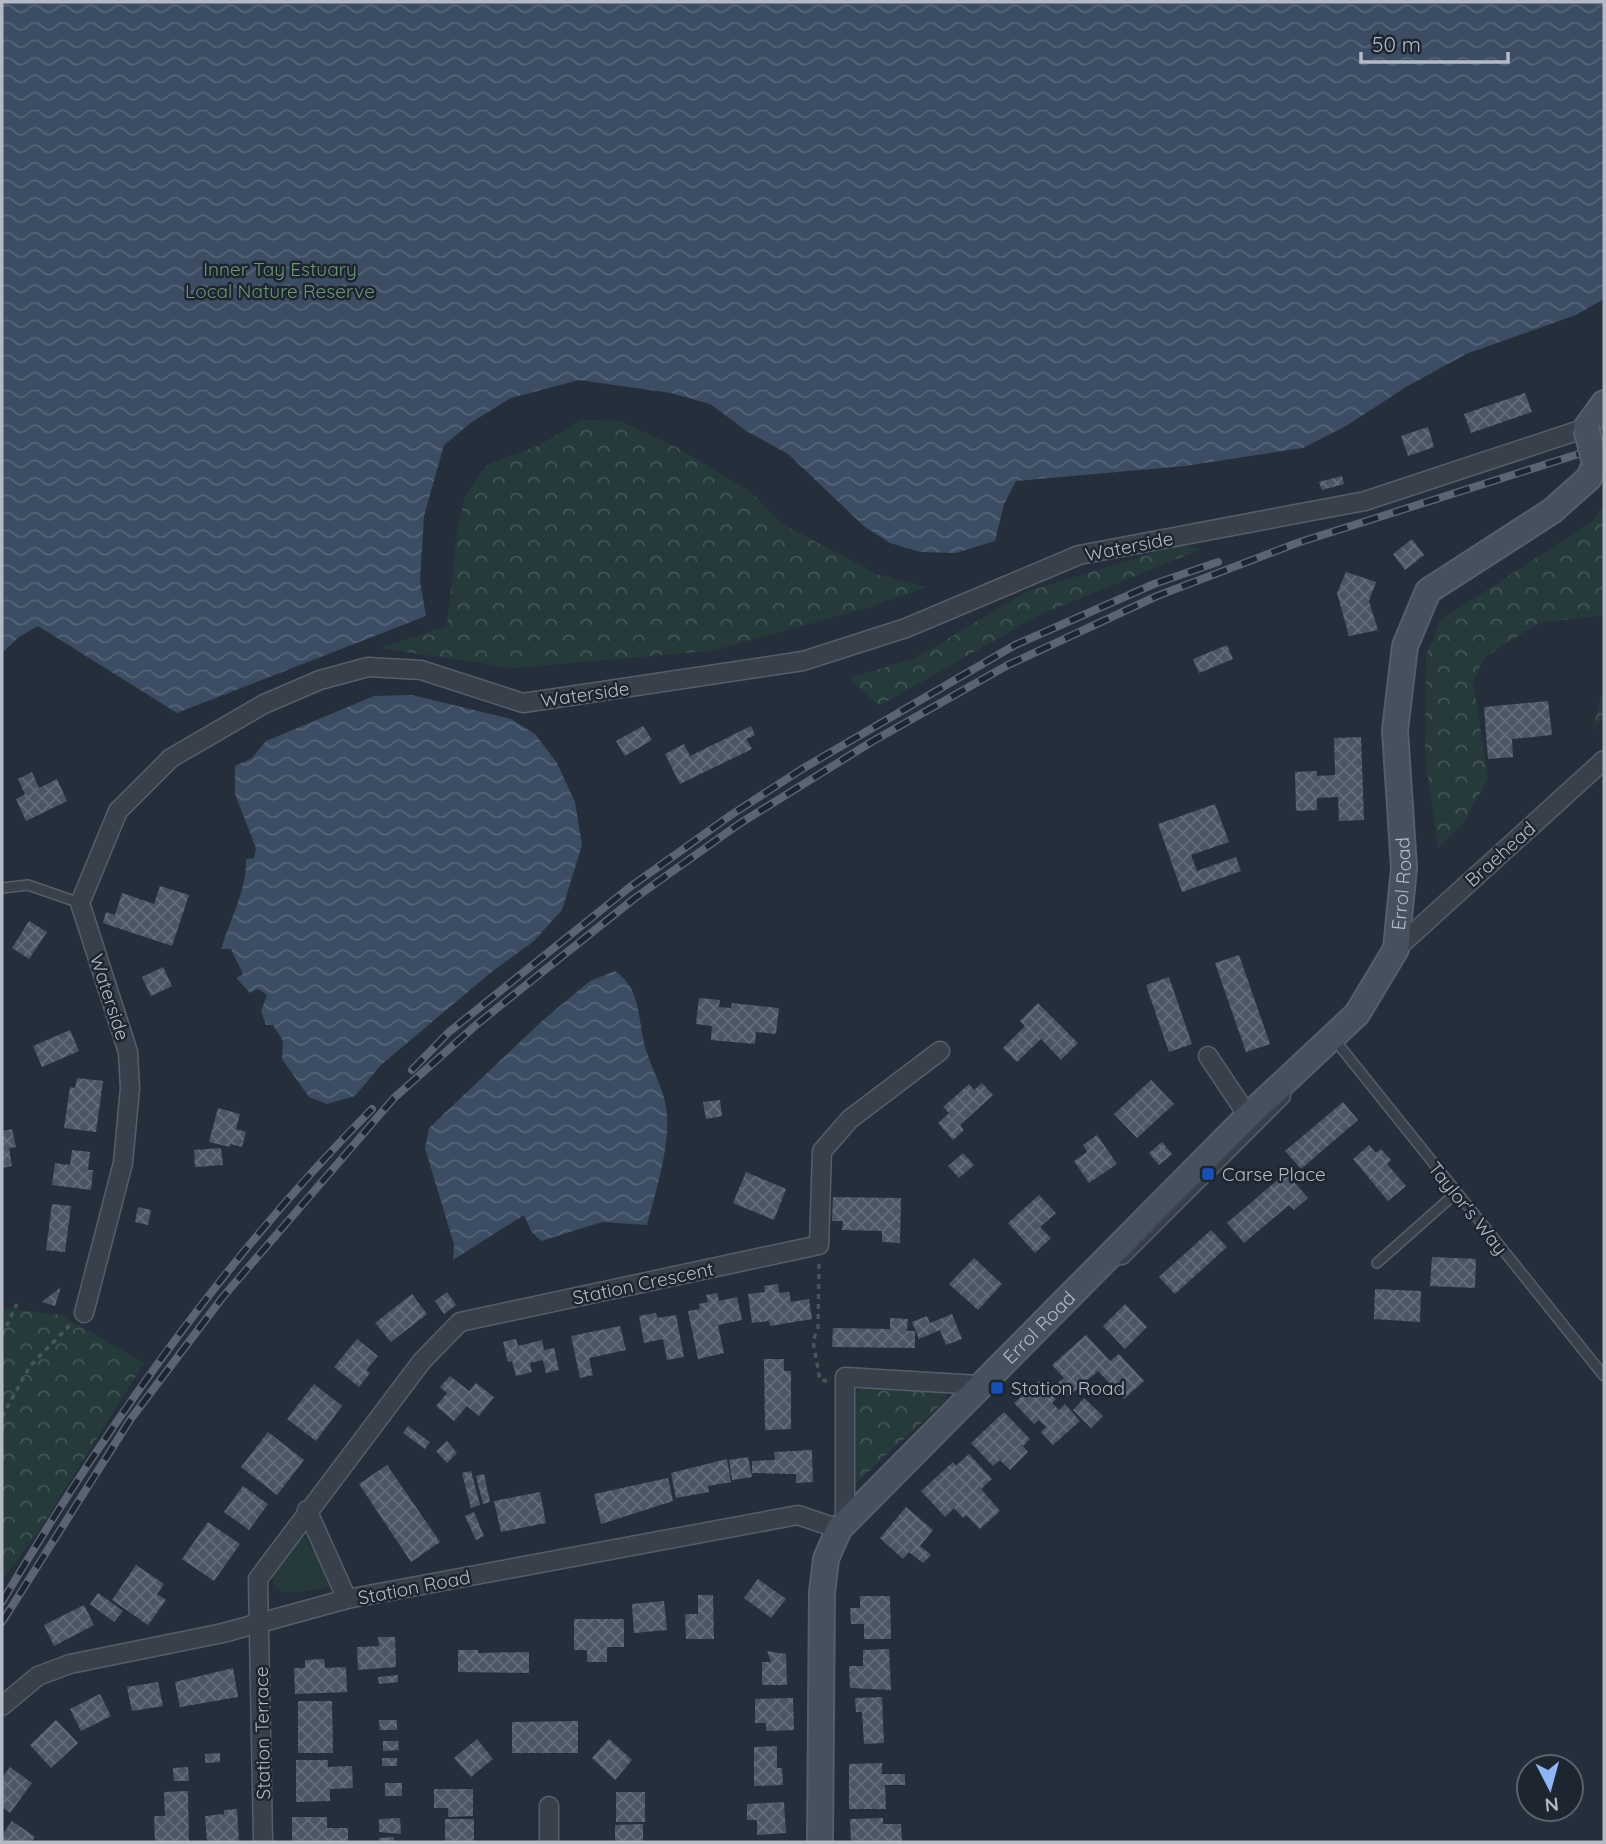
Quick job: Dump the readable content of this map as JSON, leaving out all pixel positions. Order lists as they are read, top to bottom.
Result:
{
  "streets": {
    "street": [
      "Waterside",
      "Braehead",
      "Errol Road",
      "Station Crescent",
      "Station Road",
      "Station Terrace"
    ],
    "lane": ["Taylor's Way"]
  },
  "crossings": [
    ["Waterside", "Errol Road"],
    ["Braehead", "Errol Road"],
    ["Errol Road", "Taylor's Way"],
    ["Errol Road", "Station Road"],
    ["Station Crescent", "Station Road"],
    ["Station Crescent", "Station Terrace"],
    ["Station Road", "Station Terrace"]
  ],
  "parks": ["Inner Tay Estuary Local Nature Reserve"],
  "places": {
    "transit": ["Carse Place", "Station Road"]
  },
  "scale_bar": "50 m",
  "north": "bottom"
}
